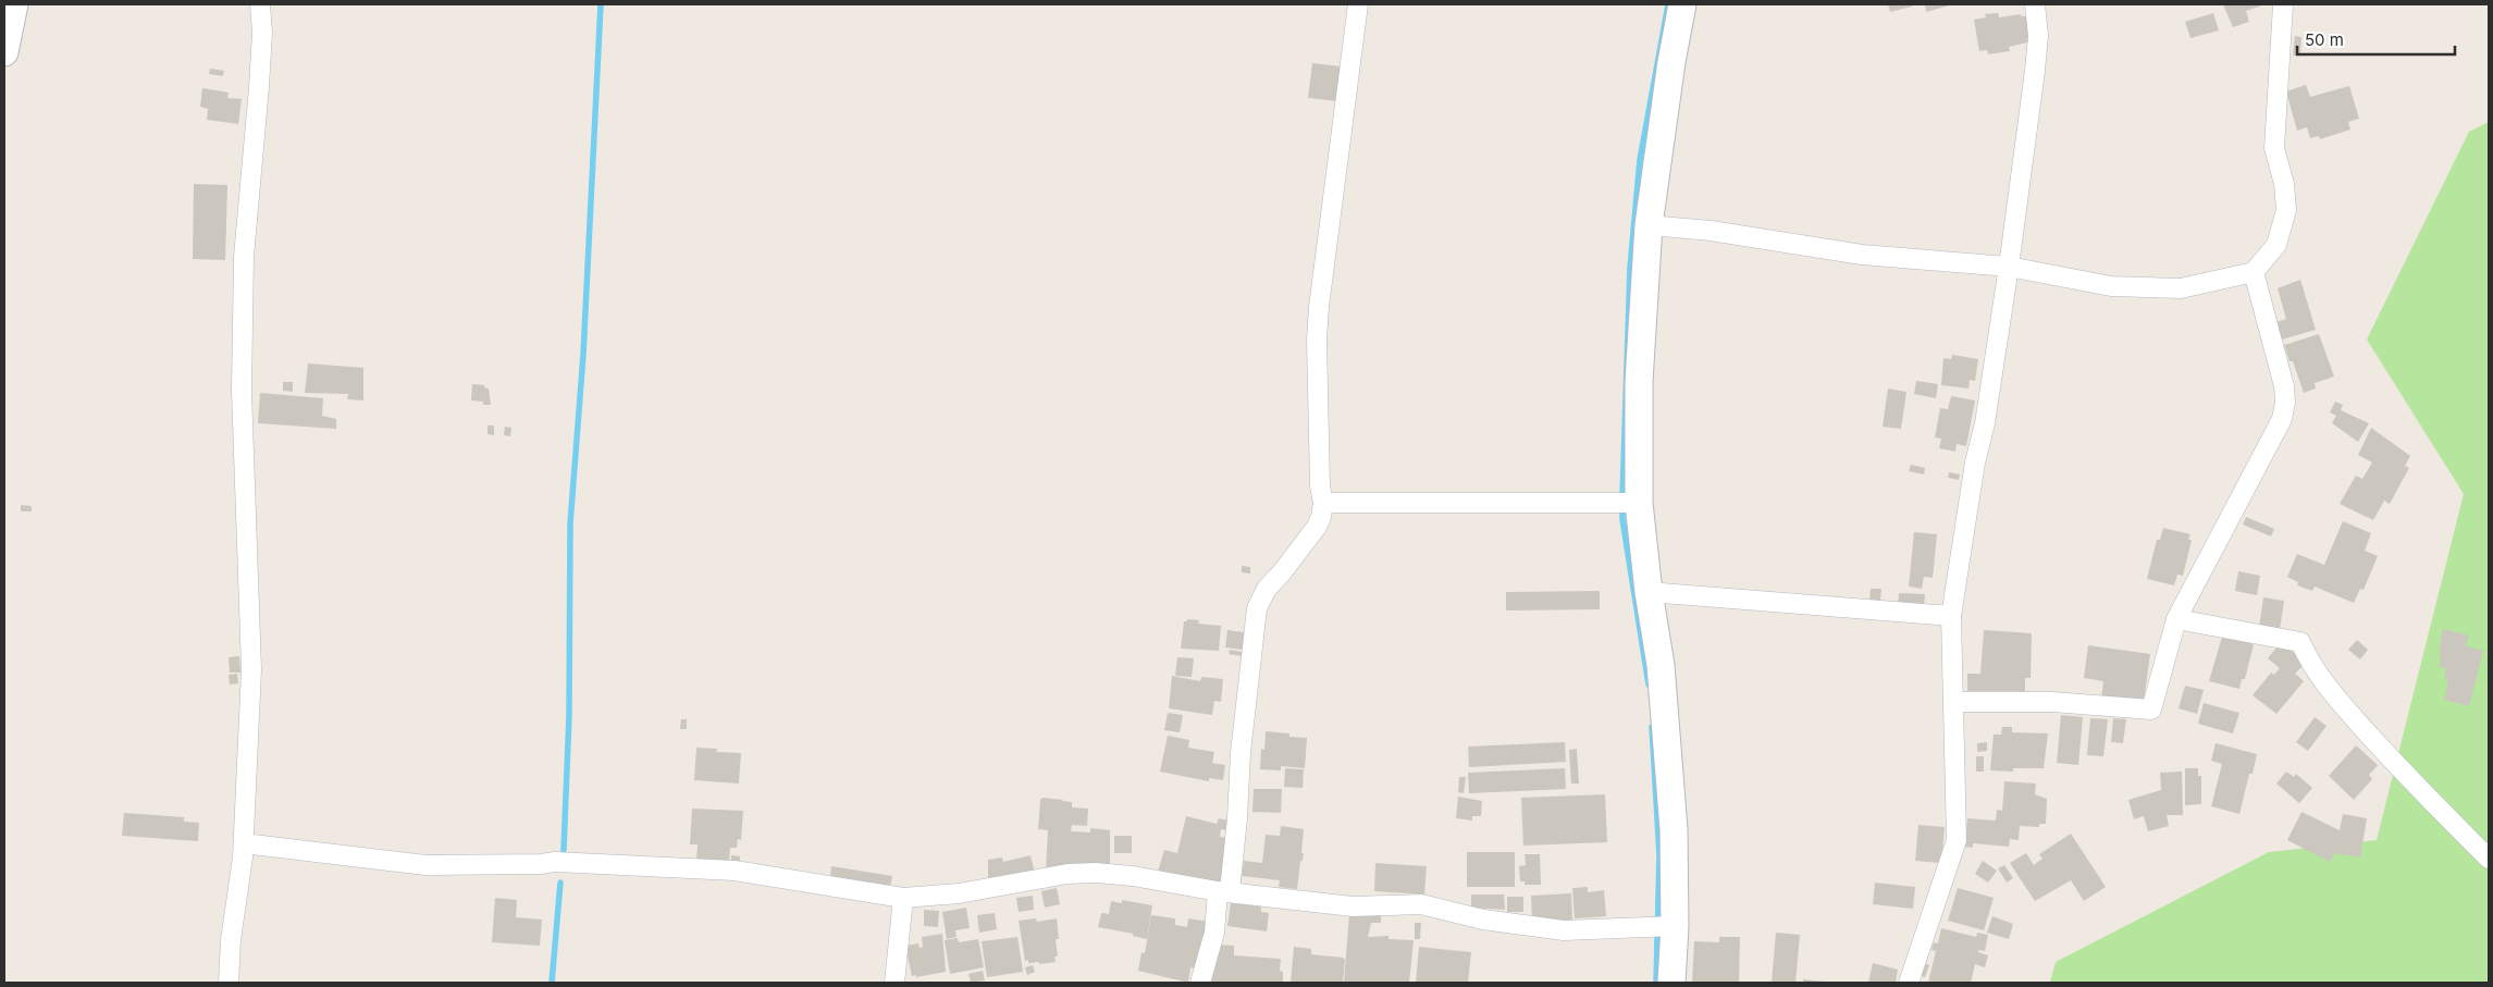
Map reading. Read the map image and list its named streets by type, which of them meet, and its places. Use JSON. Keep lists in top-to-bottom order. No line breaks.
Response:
{"scale_bar":"50 m"}
